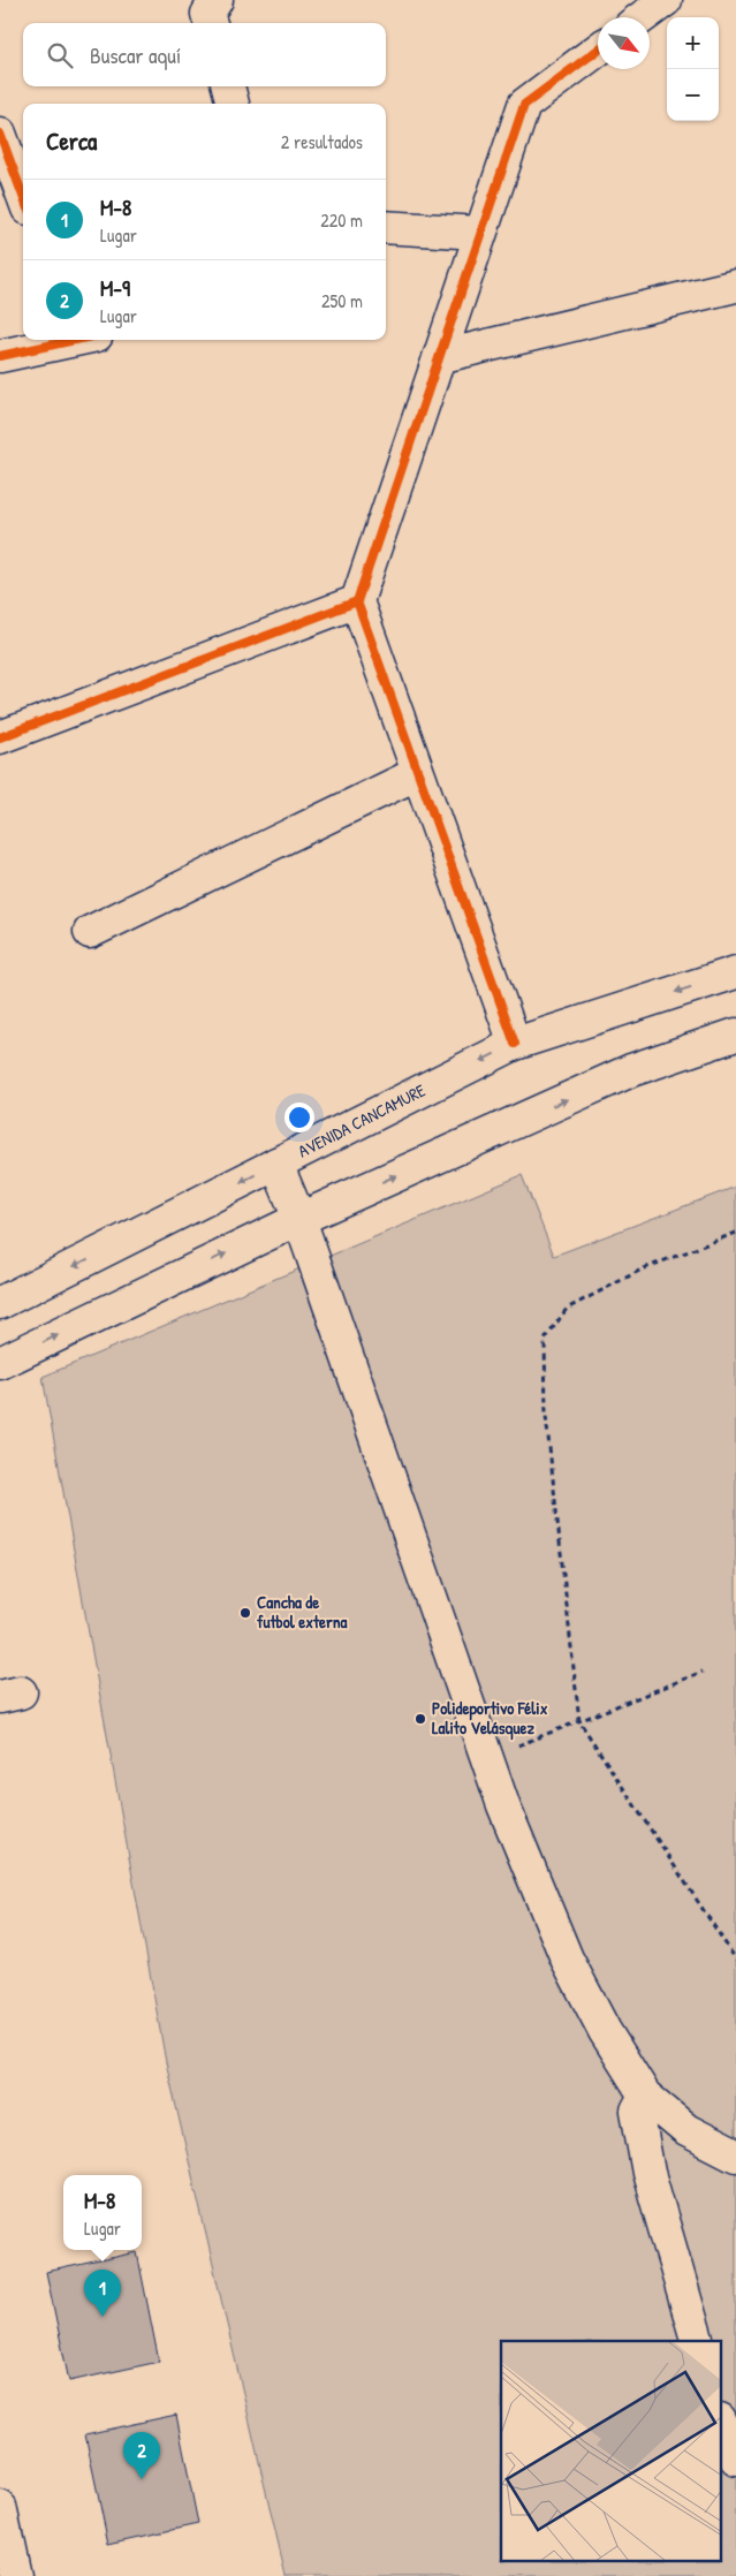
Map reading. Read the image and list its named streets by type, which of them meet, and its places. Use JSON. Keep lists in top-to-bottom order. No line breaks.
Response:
{"streets":{"street":["AVENIDA CANCAMURE"]},"places":["Cancha de futbol externa","Polideportivo Félix Lalito Velásquez"],"north":"bottom right","page":{"map_buttons":["+","−"],"search":"Buscar aquí","heading":["Cerca","2 resultados"],"list":[{"mark":"1","name":"M-8","note":"Lugar","value":"220 m"},{"mark":"2","name":"M-9","note":"Lugar","value":"250 m"}],"popup":["M-8","Lugar"],"pins":["1","2"]}}
